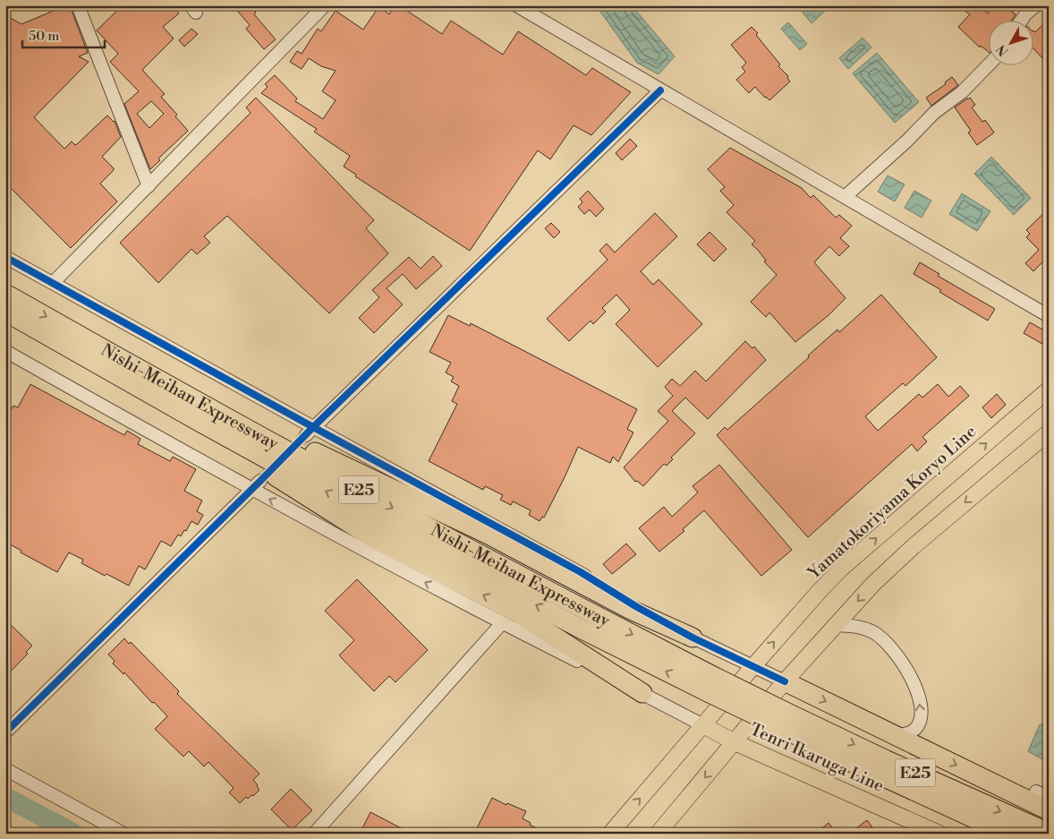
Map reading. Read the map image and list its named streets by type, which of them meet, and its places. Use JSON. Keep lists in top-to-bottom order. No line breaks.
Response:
{"streets":{"highway":["Nishi-Meihan Expressway","E25"],"main road":["Yamatokoriyama Koryo Line","Tenri Ikaruga Line"]},"crossings":[["Yamatokoriyama Koryo Line","Tenri Ikaruga Line"]],"scale_bar":"50 m","north":"bottom left"}
